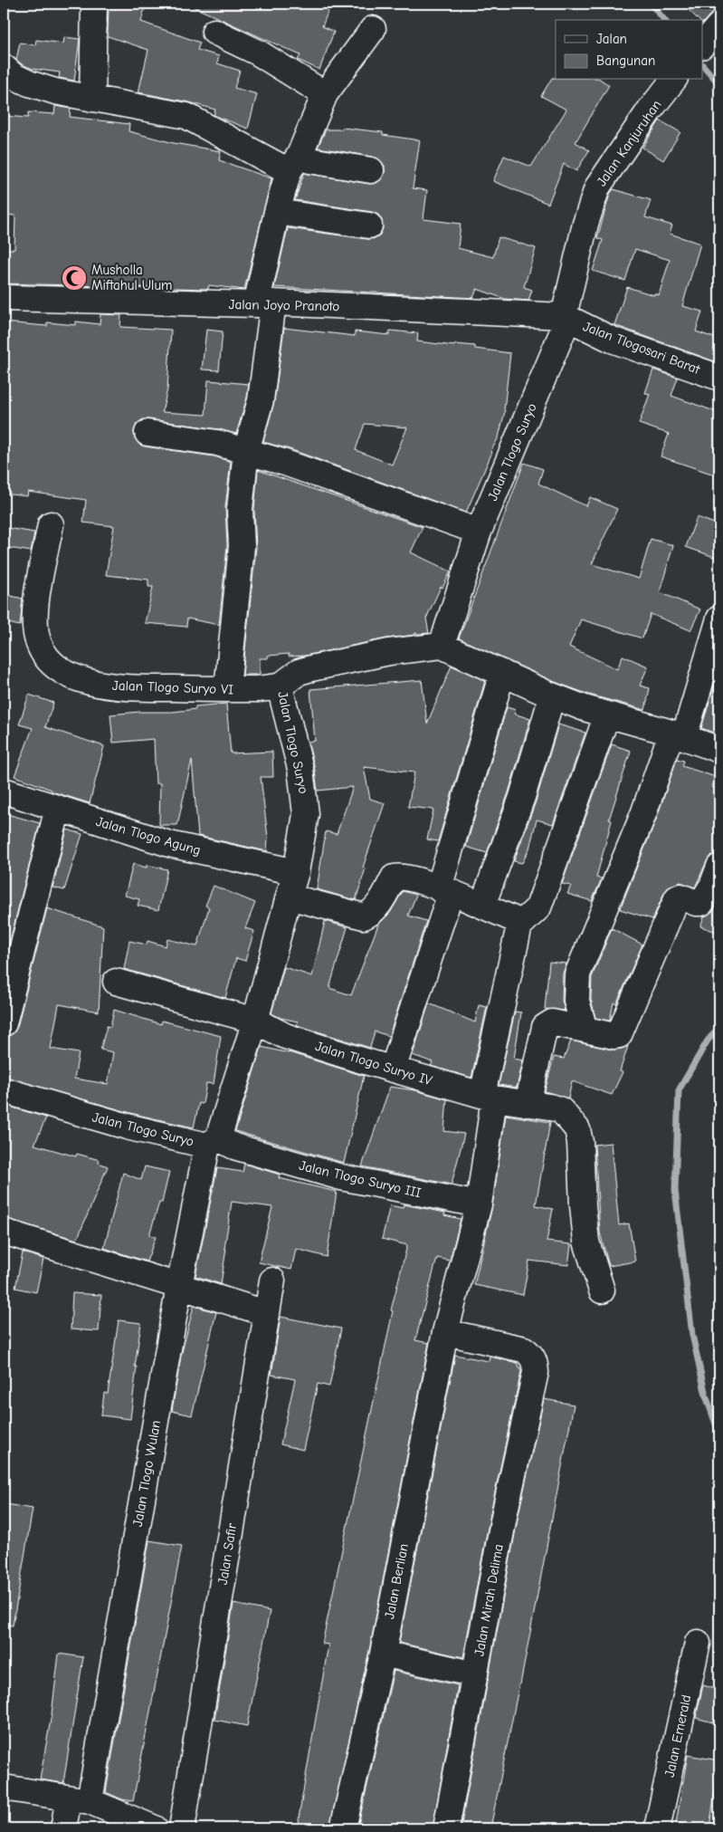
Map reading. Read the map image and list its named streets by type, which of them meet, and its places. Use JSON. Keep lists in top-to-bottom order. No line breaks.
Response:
{"streets":{"street":["Jalan Kanjuruhan","Jalan Joyo Pranoto","Jalan Tlogosari Barat","Jalan Tlogo Suryo","Jalan Tlogo Suryo VI","Jalan Tlogo Agung","Jalan Tlogo Suryo IV","Jalan Tlogo Suryo III","Jalan Tlogo Wulan","Jalan Safir","Jalan Berlian","Jalan Mirah Delima","Jalan Emerald"]},"crossings":[["Jalan Kanjuruhan","Jalan Joyo Pranoto"],["Jalan Kanjuruhan","Jalan Tlogosari Barat"],["Jalan Kanjuruhan","Jalan Tlogo Suryo"],["Jalan Joyo Pranoto","Jalan Tlogosari Barat"],["Jalan Joyo Pranoto","Jalan Tlogo Suryo"],["Jalan Tlogosari Barat","Jalan Tlogo Suryo"],["Jalan Tlogo Suryo","Jalan Tlogo Suryo VI"],["Jalan Tlogo Suryo","Jalan Tlogo Agung"],["Jalan Tlogo Suryo","Jalan Tlogo Suryo IV"],["Jalan Tlogo Suryo","Jalan Tlogo Suryo III"],["Jalan Tlogo Suryo","Jalan Tlogo Wulan"],["Jalan Tlogo Suryo IV","Jalan Berlian"],["Jalan Tlogo Suryo III","Jalan Tlogo Wulan"],["Jalan Tlogo Suryo III","Jalan Berlian"],["Jalan Berlian","Jalan Mirah Delima"]],"places":{"mosque":["Musholla Miftahul Ulum"]},"legend":["Jalan","Bangunan"]}
